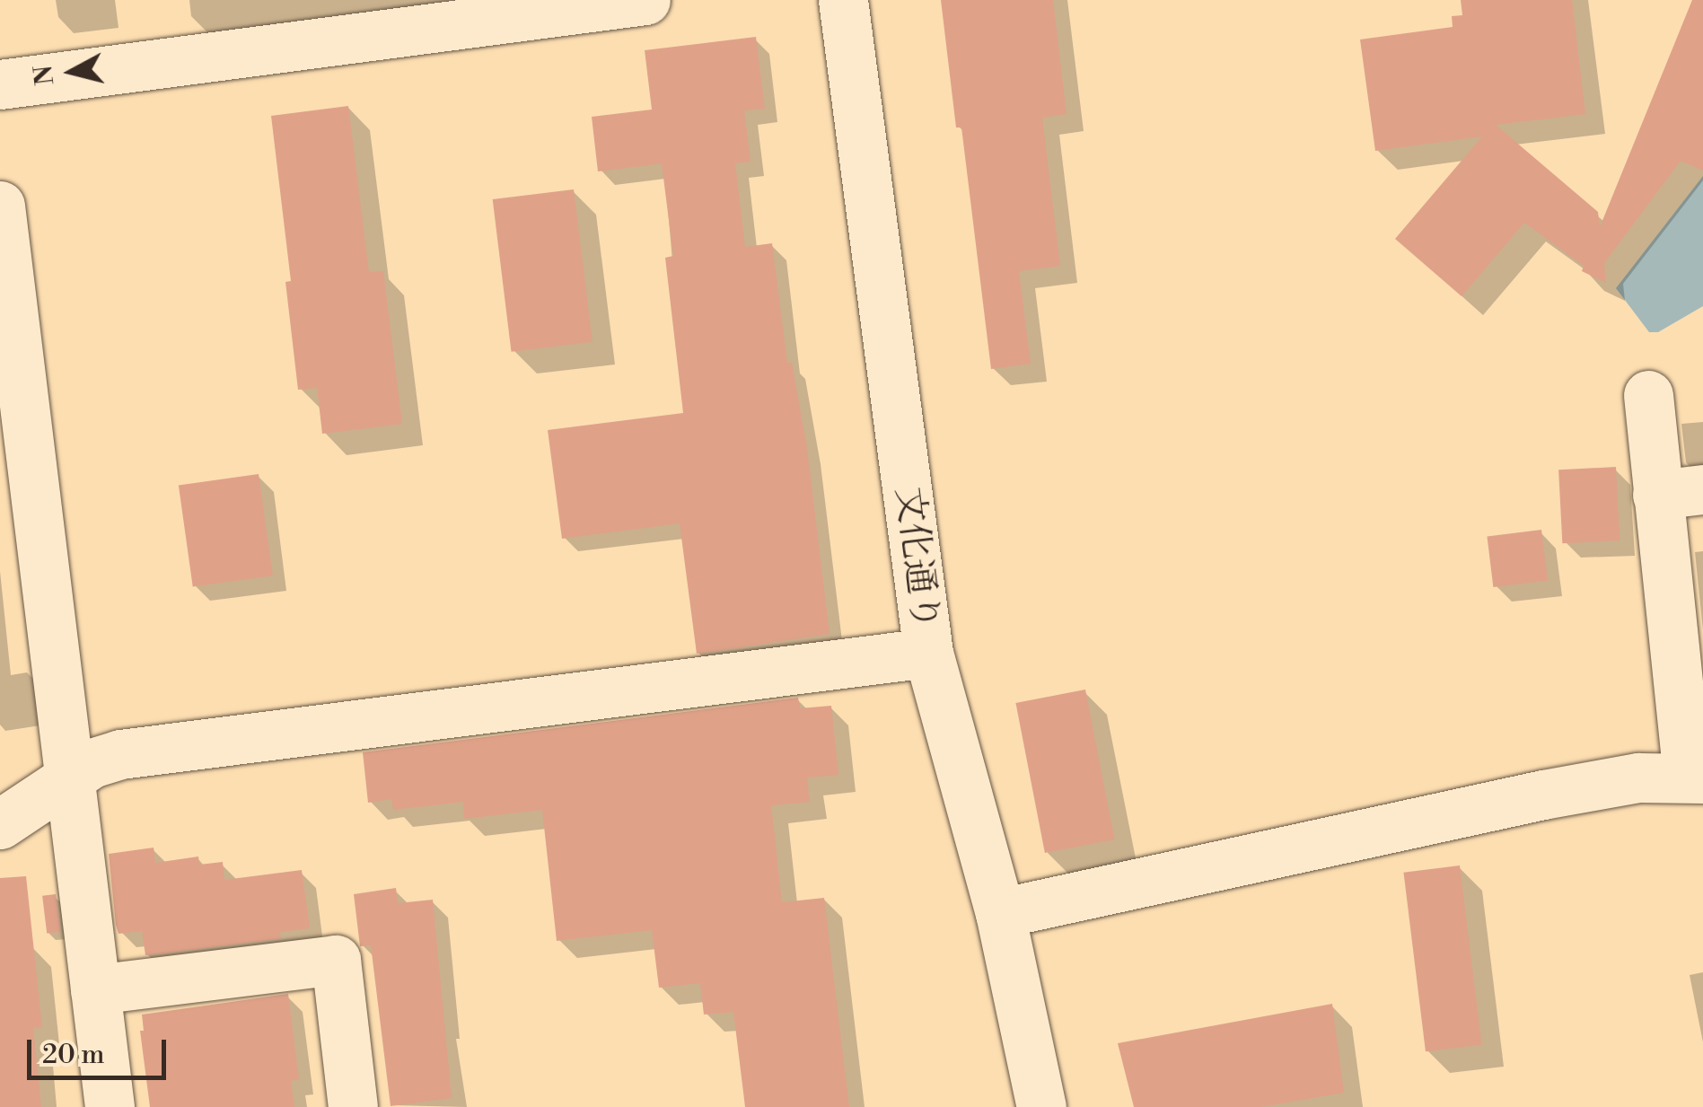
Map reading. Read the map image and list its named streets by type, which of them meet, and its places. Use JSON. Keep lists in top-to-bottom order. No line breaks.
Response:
{"streets":{"street":["文化通り"]},"scale_bar":"20 m","north":"left"}
